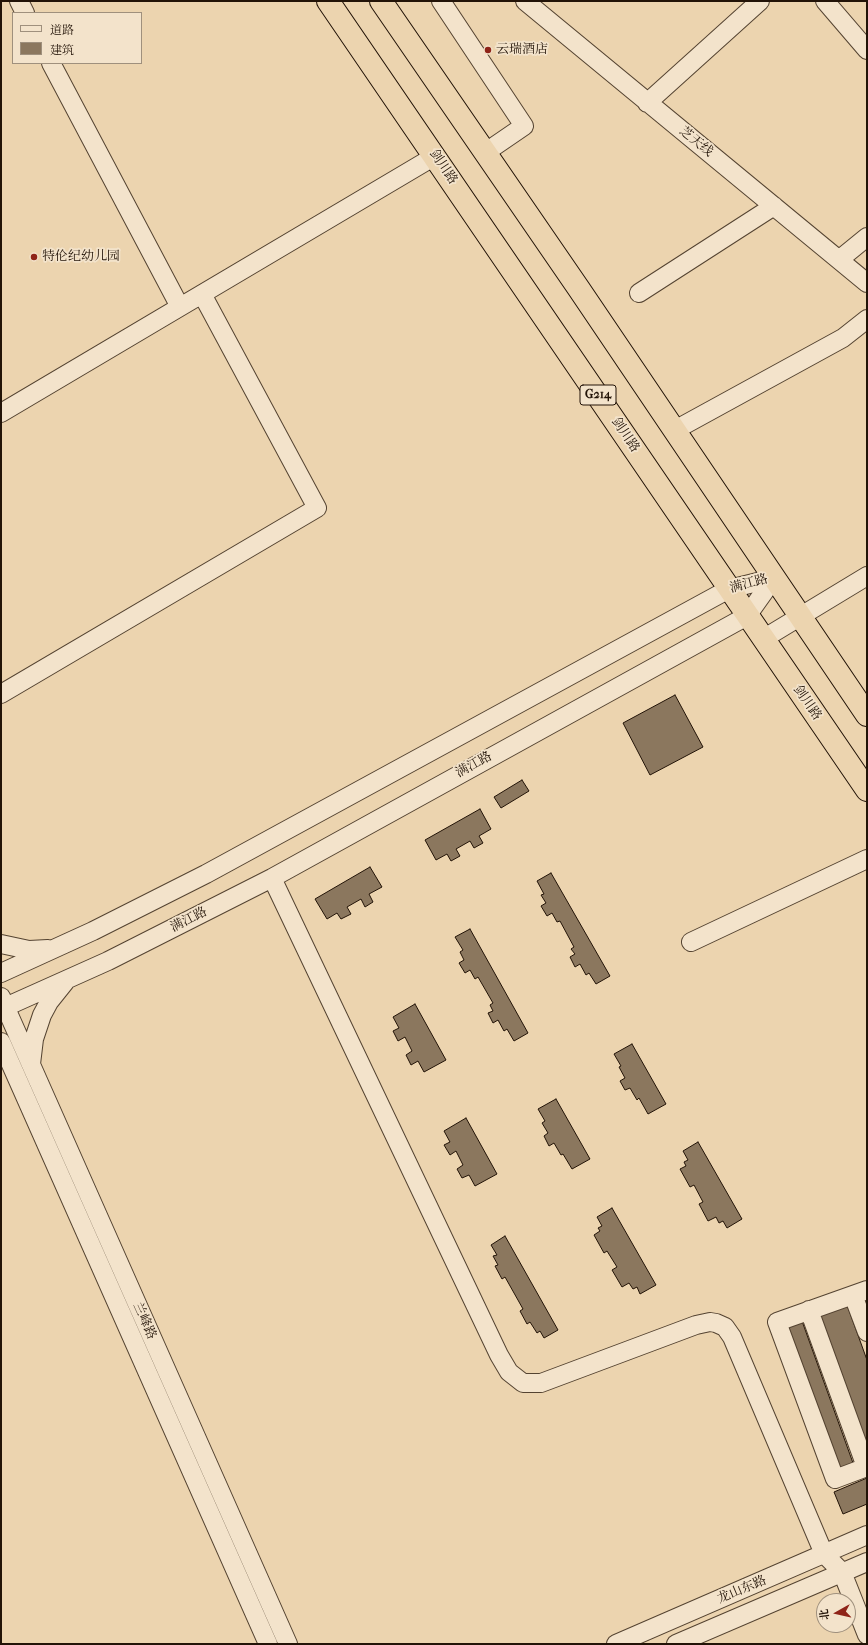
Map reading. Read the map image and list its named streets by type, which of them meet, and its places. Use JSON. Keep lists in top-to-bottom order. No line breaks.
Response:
{"streets":{"highway":["剑川路","G214"],"street":["芝天线","满江路","兰峰路","龙山东路"]},"crossings":[["剑川路","满江路"],["满江路","兰峰路"]],"places":["云瑞酒店","特伦纪幼儿园"],"legend":["道路","建筑"],"north":"left"}
